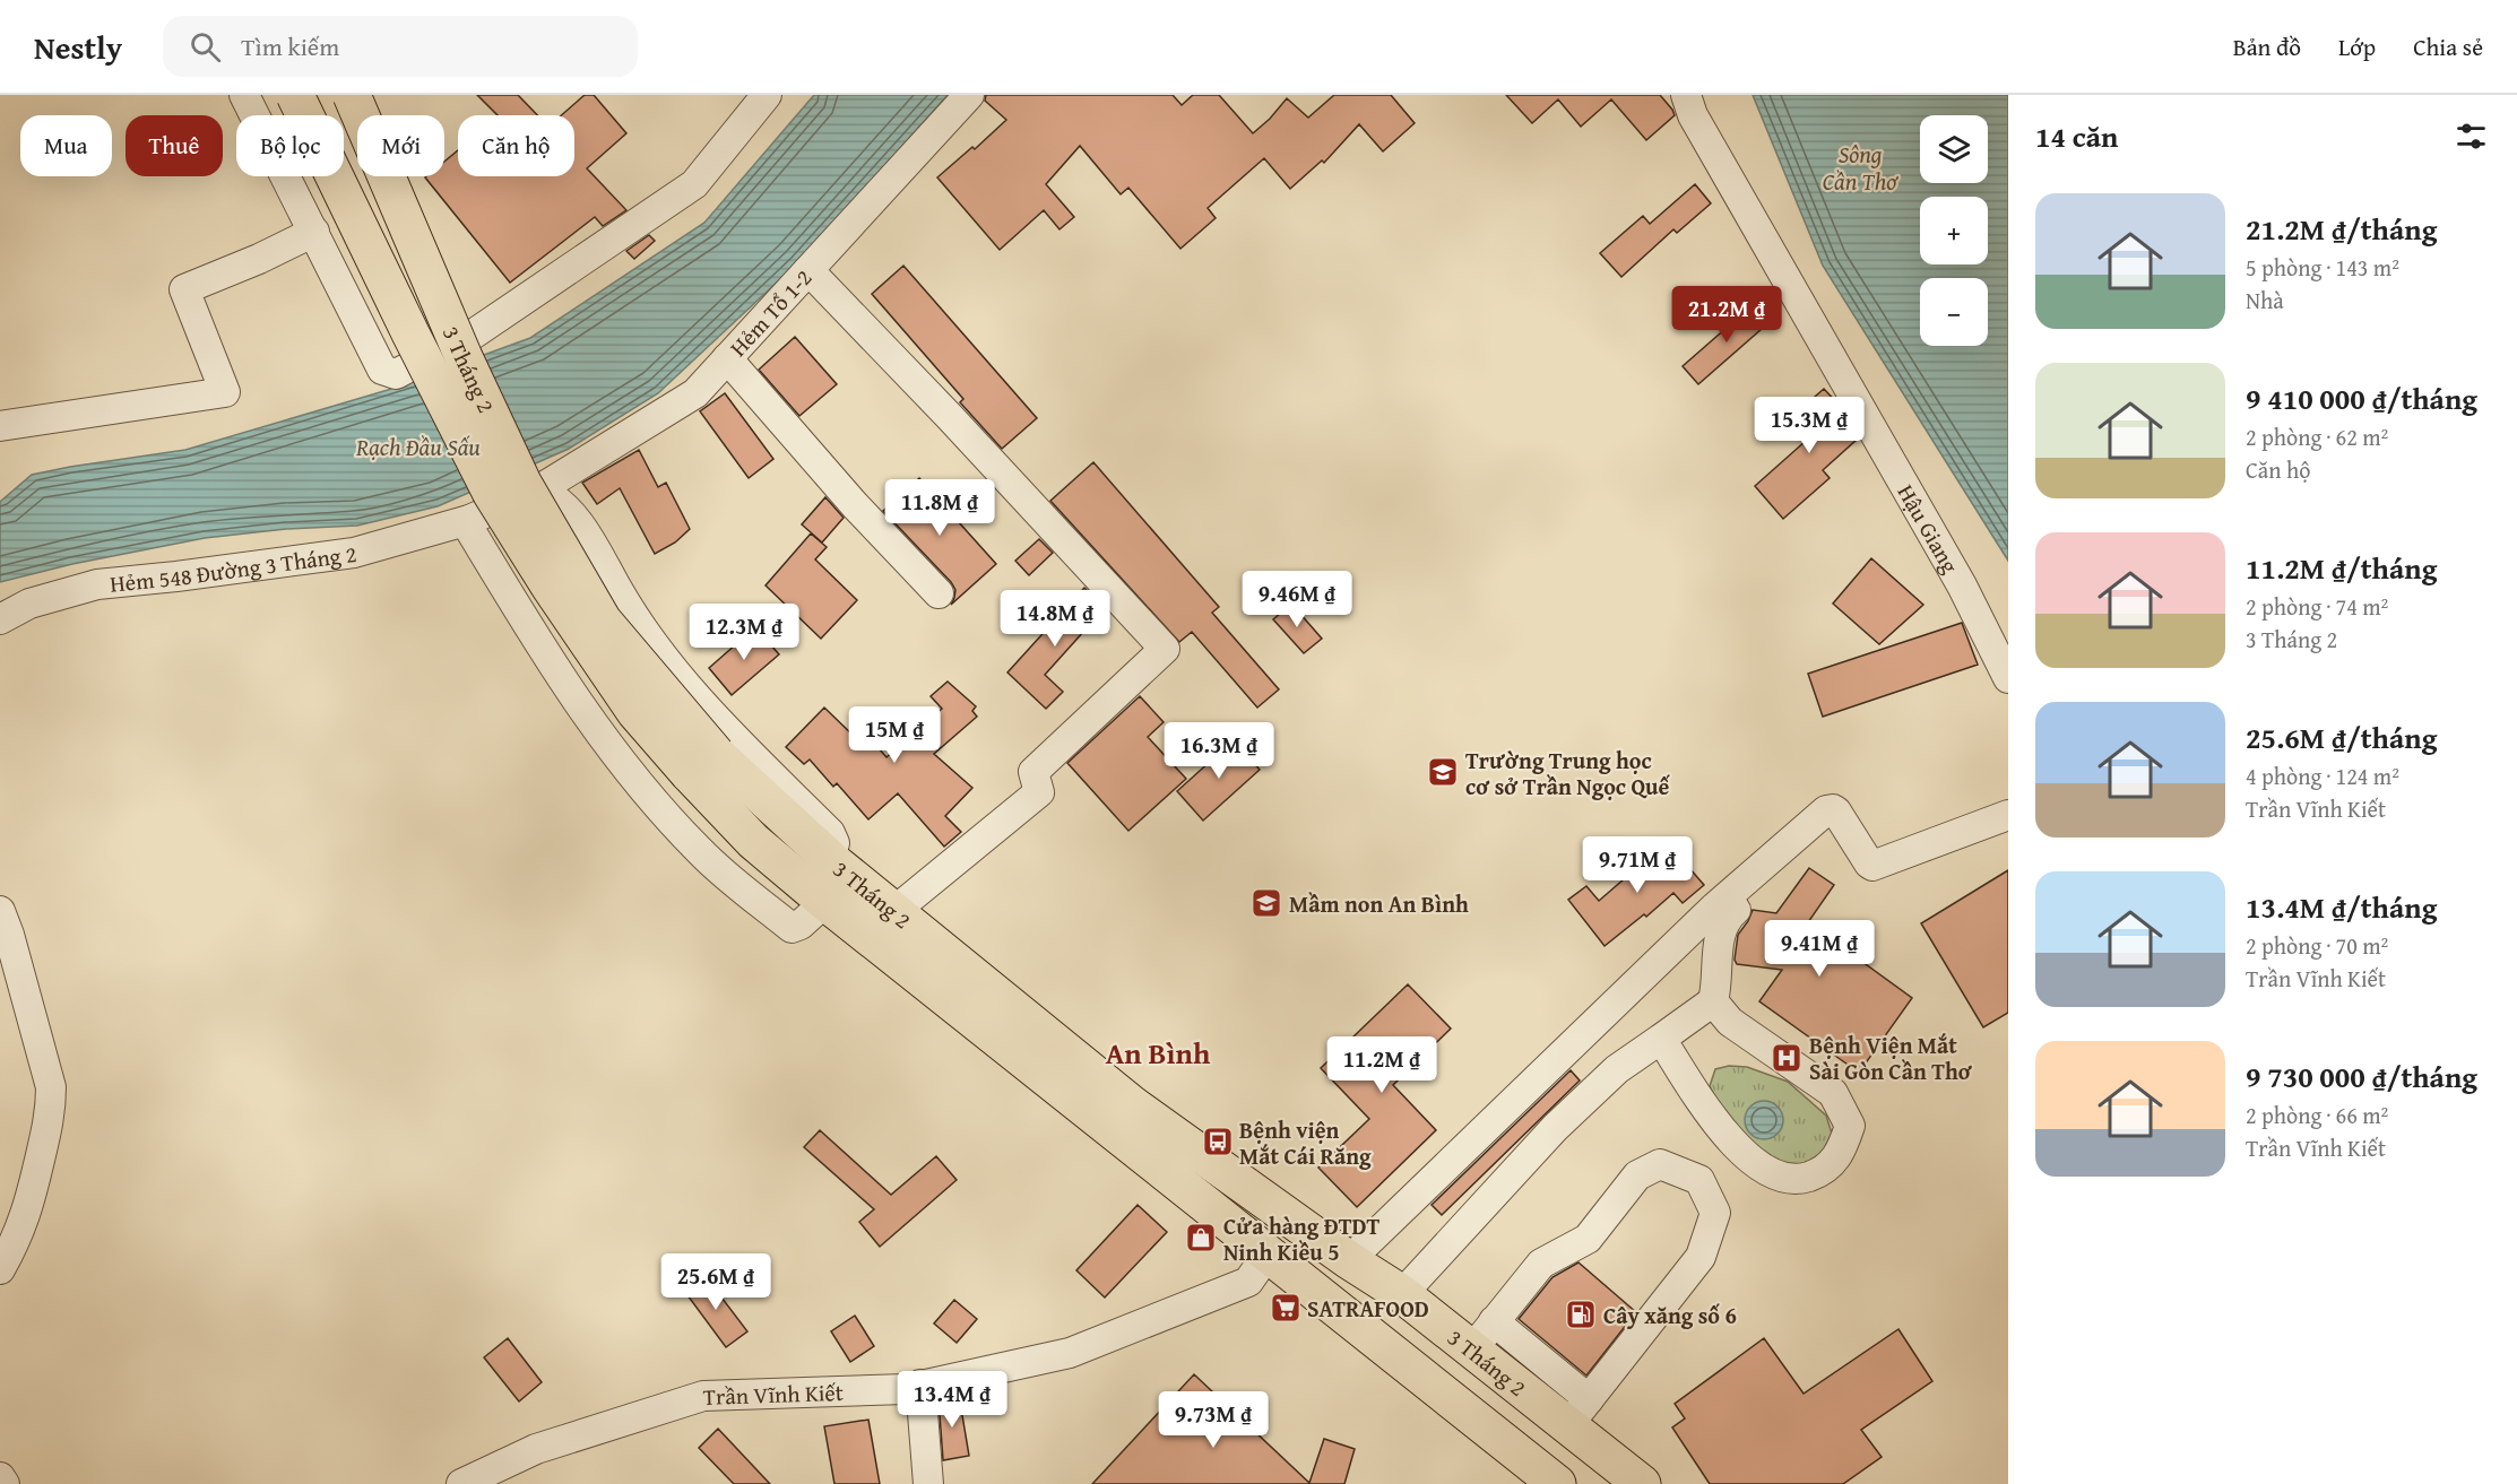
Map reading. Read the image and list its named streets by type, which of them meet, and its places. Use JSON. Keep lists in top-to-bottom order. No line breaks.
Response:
{"streets":{"highway":["3 Tháng 2"],"street":["Hẻm Tổ 1-2","Hậu Giang","Hẻm 548 Đường 3 Tháng 2","Trần Vĩnh Kiết"]},"crossings":[["Hẻm Tổ 1-2","Hẻm 548 Đường 3 Tháng 2"],["3 Tháng 2","Trần Vĩnh Kiết"]],"districts":["An Bình"],"water":["Sông Cần Thơ","Rạch Đầu Sấu"],"places":{"school or university":["Trường Trung học cơ sở Trần Ngọc Quế","Mầm non An Bình"],"hospital":["Bệnh Viện Mắt Sài Gòn Cần Thơ"],"bus stop":["Bệnh viện Mắt Cái Răng"],"shop":["Cửa hàng ĐTDT Ninh Kiều 5"],"supermarket":["SATRAFOOD"],"fuel station":["Cây xăng số 6"]},"page":{"header":"Nestly","search":"Tìm kiếm","nav":["Bản đồ","Lớp","Chia sẻ"],"heading":"14 căn","map_buttons":["+","−"],"chip":["Mua","Thuê","Bộ lọc","Mới","Căn hộ"],"list":[{"name":"21.2M ₫/tháng","note":"5 phòng · 143 m² · Nhà"},{"name":"9 410 000 ₫/tháng","note":"2 phòng · 62 m² · Căn hộ"},{"name":"11.2M ₫/tháng","note":"2 phòng · 74 m² · 3 Tháng 2"},{"name":"25.6M ₫/tháng","note":"4 phòng · 124 m² · Trần Vĩnh Kiết"},{"name":"13.4M ₫/tháng","note":"2 phòng · 70 m² · Trần Vĩnh Kiết"},{"name":"9 730 000 ₫/tháng","note":"2 phòng · 66 m² · Trần Vĩnh Kiết"}],"price":["21.2M ₫","15.3M ₫","11.8M ₫","9.46M ₫","14.8M ₫","12.3M ₫","15M ₫","16.3M ₫","9.71M ₫","9.41M ₫","11.2M ₫","25.6M ₫","13.4M ₫","9.73M ₫"]}}
